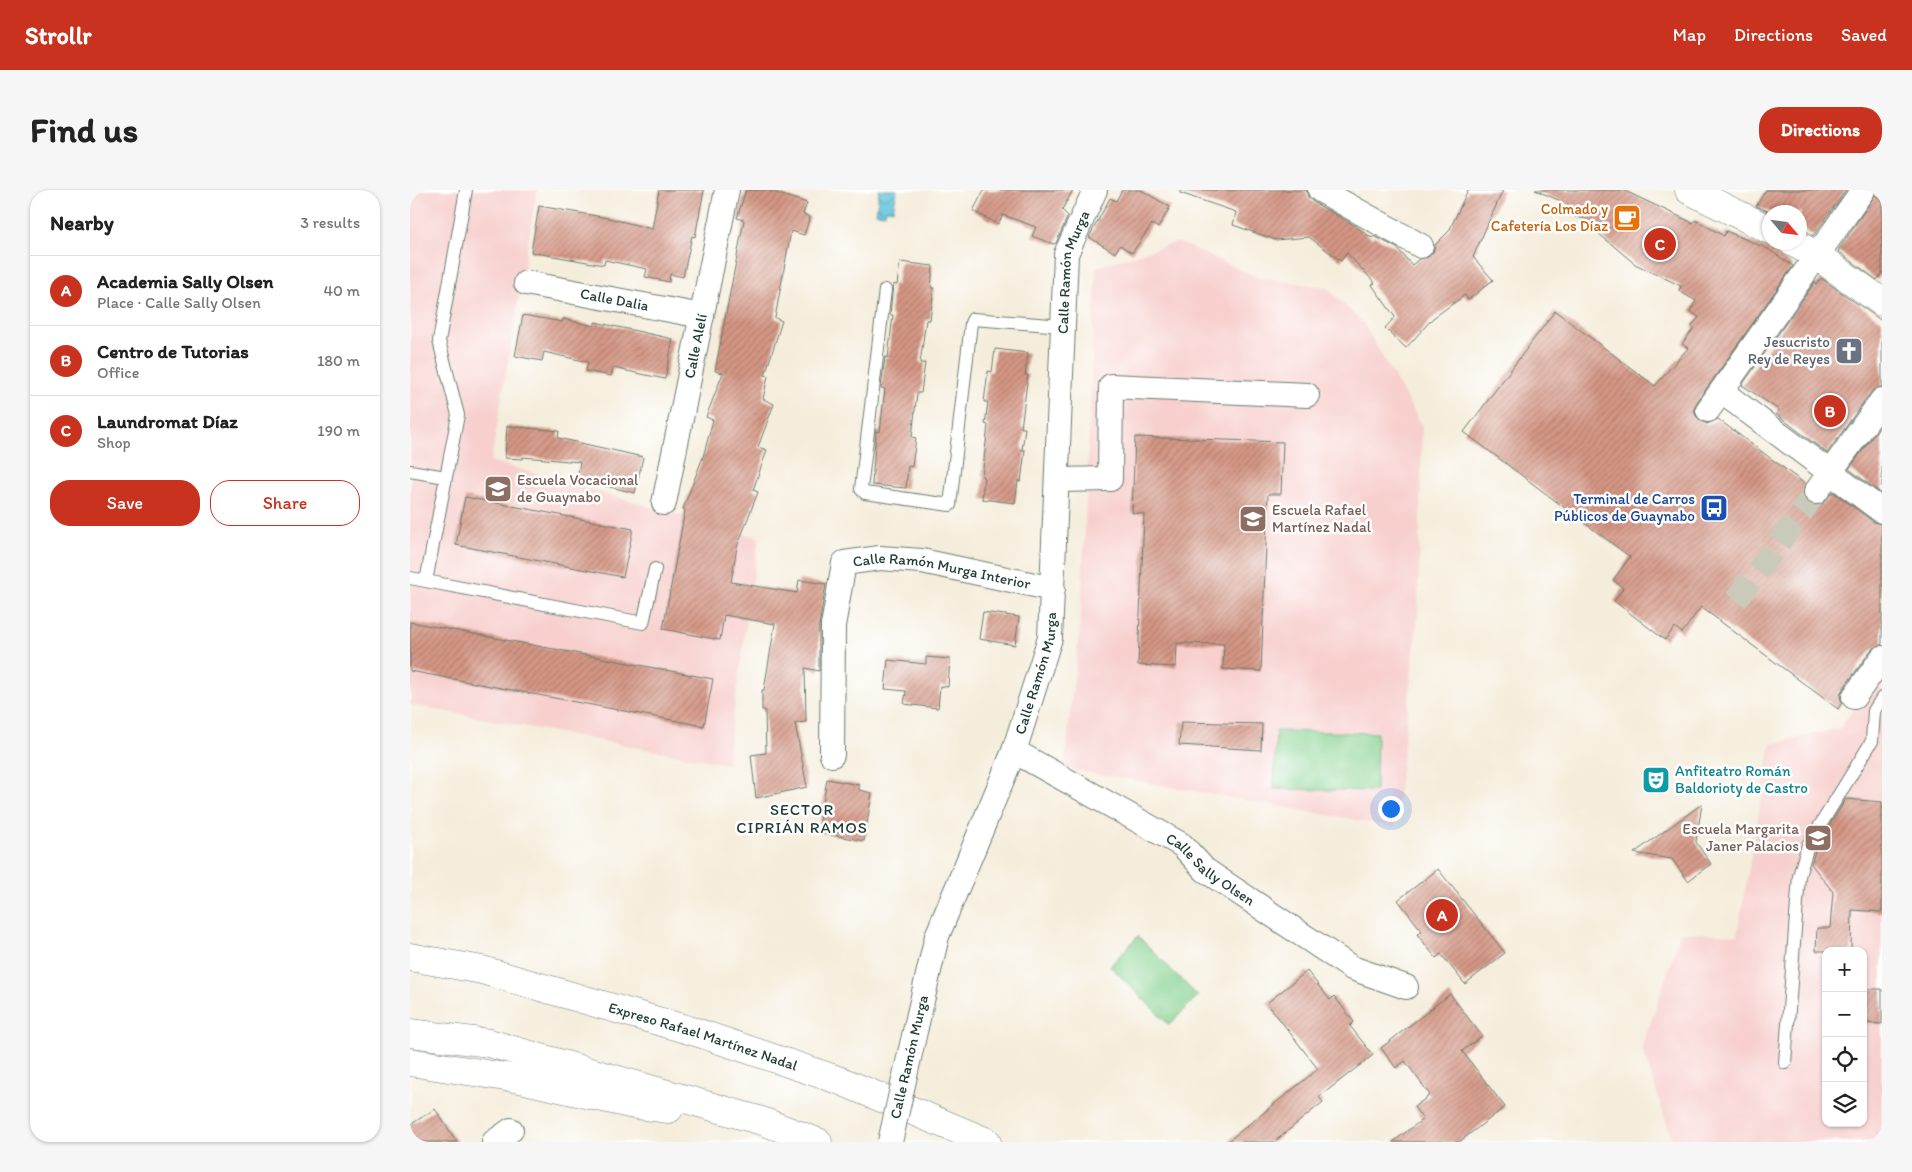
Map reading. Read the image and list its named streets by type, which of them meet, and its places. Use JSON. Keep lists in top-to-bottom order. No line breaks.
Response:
{"streets":{"main road":["Expreso Rafael Martínez Nadal"],"street":["Calle Ramón Murga","Calle Dalia","Calle Alelí","Calle Ramón Murga Interior","Calle Sally Olsen"]},"crossings":[["Calle Ramón Murga","Calle Ramón Murga Interior"],["Calle Ramón Murga","Calle Sally Olsen"],["Calle Dalia","Calle Alelí"]],"districts":["SECTOR CIPRIÁN RAMOS"],"places":{"cafe":["Colmado y Cafetería Los Díaz"],"church":["Jesucristo Rey de Reyes"],"school or university":["Escuela Vocacional de Guaynabo","Escuela Rafael Martínez Nadal","Escuela Margarita Janer Palacios"],"bus stop":["Terminal de Carros Públicos de Guaynabo"],"theatre":["Anfiteatro Román Baldorioty de Castro"]},"north":"bottom right","page":{"header":"Strollr","nav":["Map","Directions","Saved"],"buttons":["Directions",["Save","Share"]],"title":"Find us","heading":["Nearby","3 results"],"pins":["C","B","A"],"list":[{"mark":"A","name":"Academia Sally Olsen","note":"Place · Calle Sally Olsen","value":"40 m"},{"mark":"B","name":"Centro de Tutorias","note":"Office","value":"180 m"},{"mark":"C","name":"Laundromat Díaz","note":"Shop","value":"190 m"}],"map_buttons":["+","−"]}}
